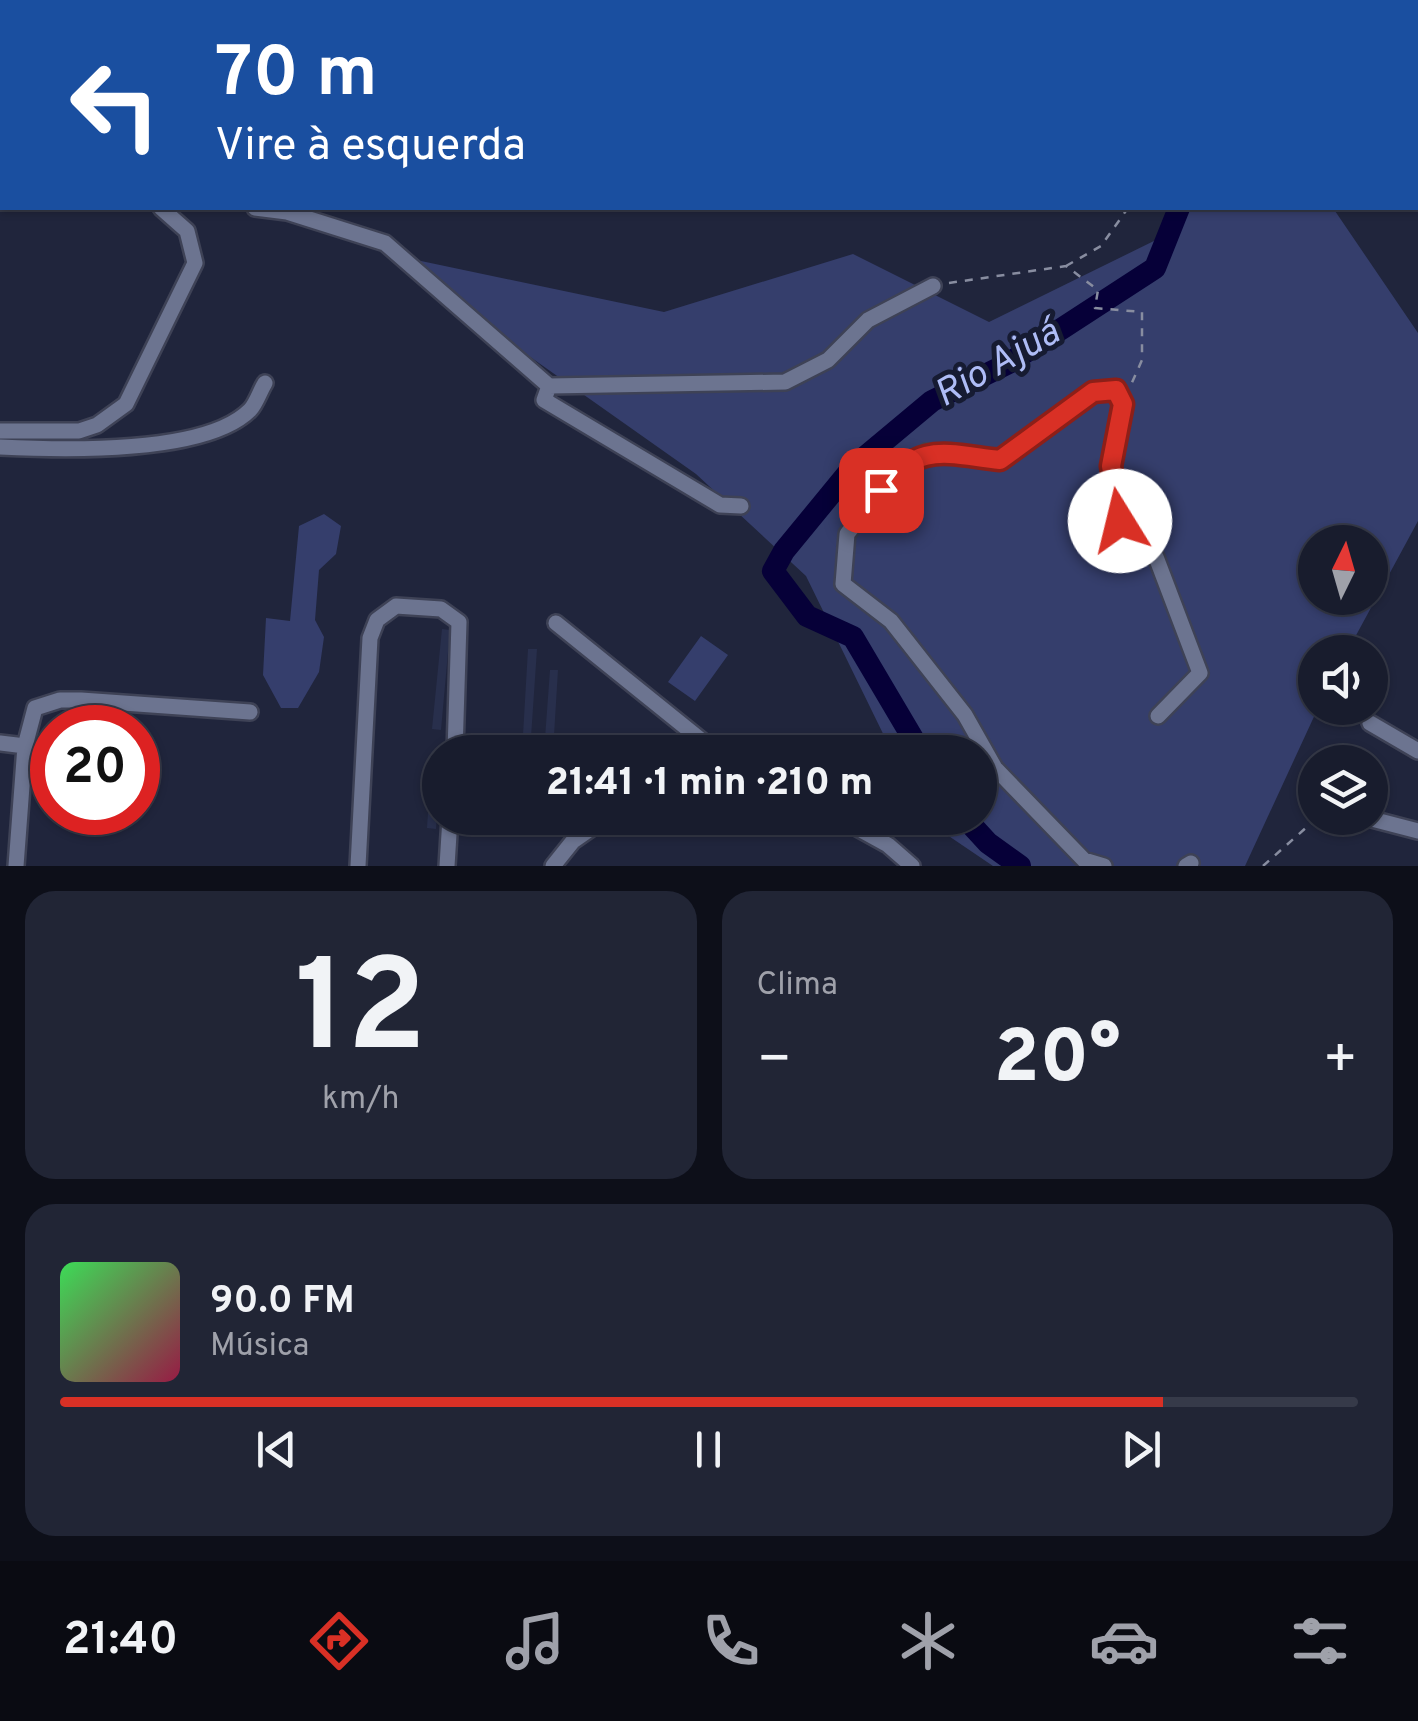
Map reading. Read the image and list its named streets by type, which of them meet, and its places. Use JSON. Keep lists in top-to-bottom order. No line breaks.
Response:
{"water":["Rio Ajuá"],"north":"top","page":{"turn":["70 m","Vire à esquerda"],"limit":"20","trip":"21:41 · 1 min · 210 m","tile":[["12","km/h"],"Clima"],"heat":["−","20°","+"],"song":["90.0 FM","Música"],"tabs":"21:40"}}
